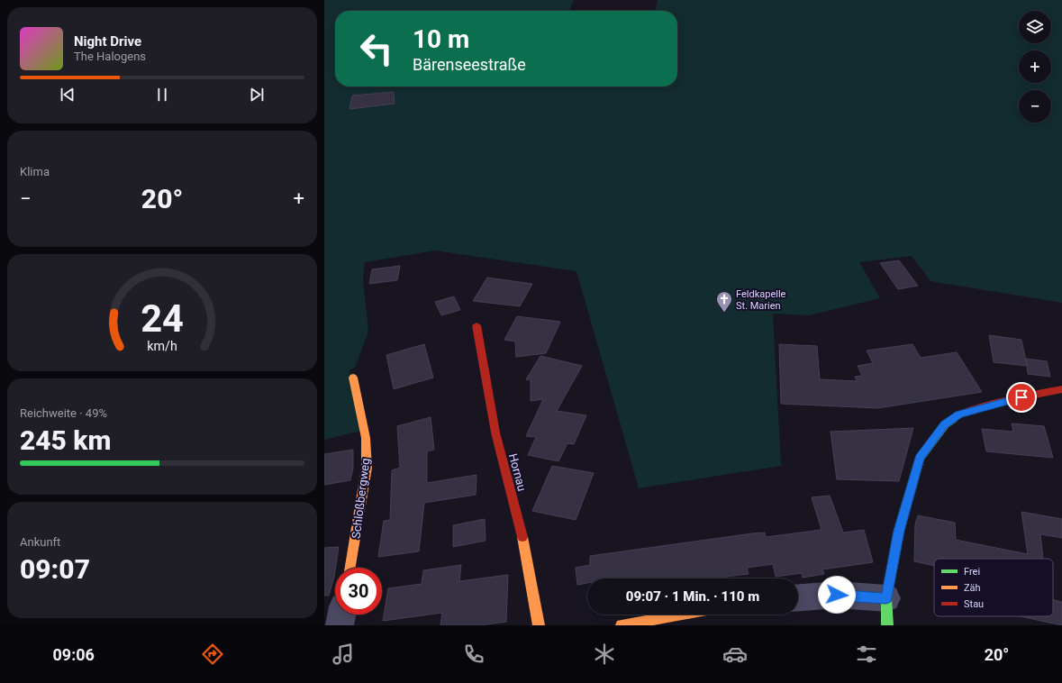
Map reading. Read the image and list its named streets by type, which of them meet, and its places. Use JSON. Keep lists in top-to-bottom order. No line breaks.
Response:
{"streets":{"street":["Hornau","Schloßbergweg"]},"places":{"church":["Feldkapelle St. Marien"]},"legend":["Frei","Zäh","Stau"],"page":{"map_buttons":["+","−"],"turn":["10 m","Bärenseestraße"],"song":["Night Drive","The Halogens"],"tile":["Klima",["Reichweite · 49%","245 km"],["Ankunft","09:07"]],"heat":["−","20°","+"],"limit":"30","trip":"09:07 · 1 Min. · 110 m","tabs":["09:06","20°"],"gauge":["24","km/h"]}}
